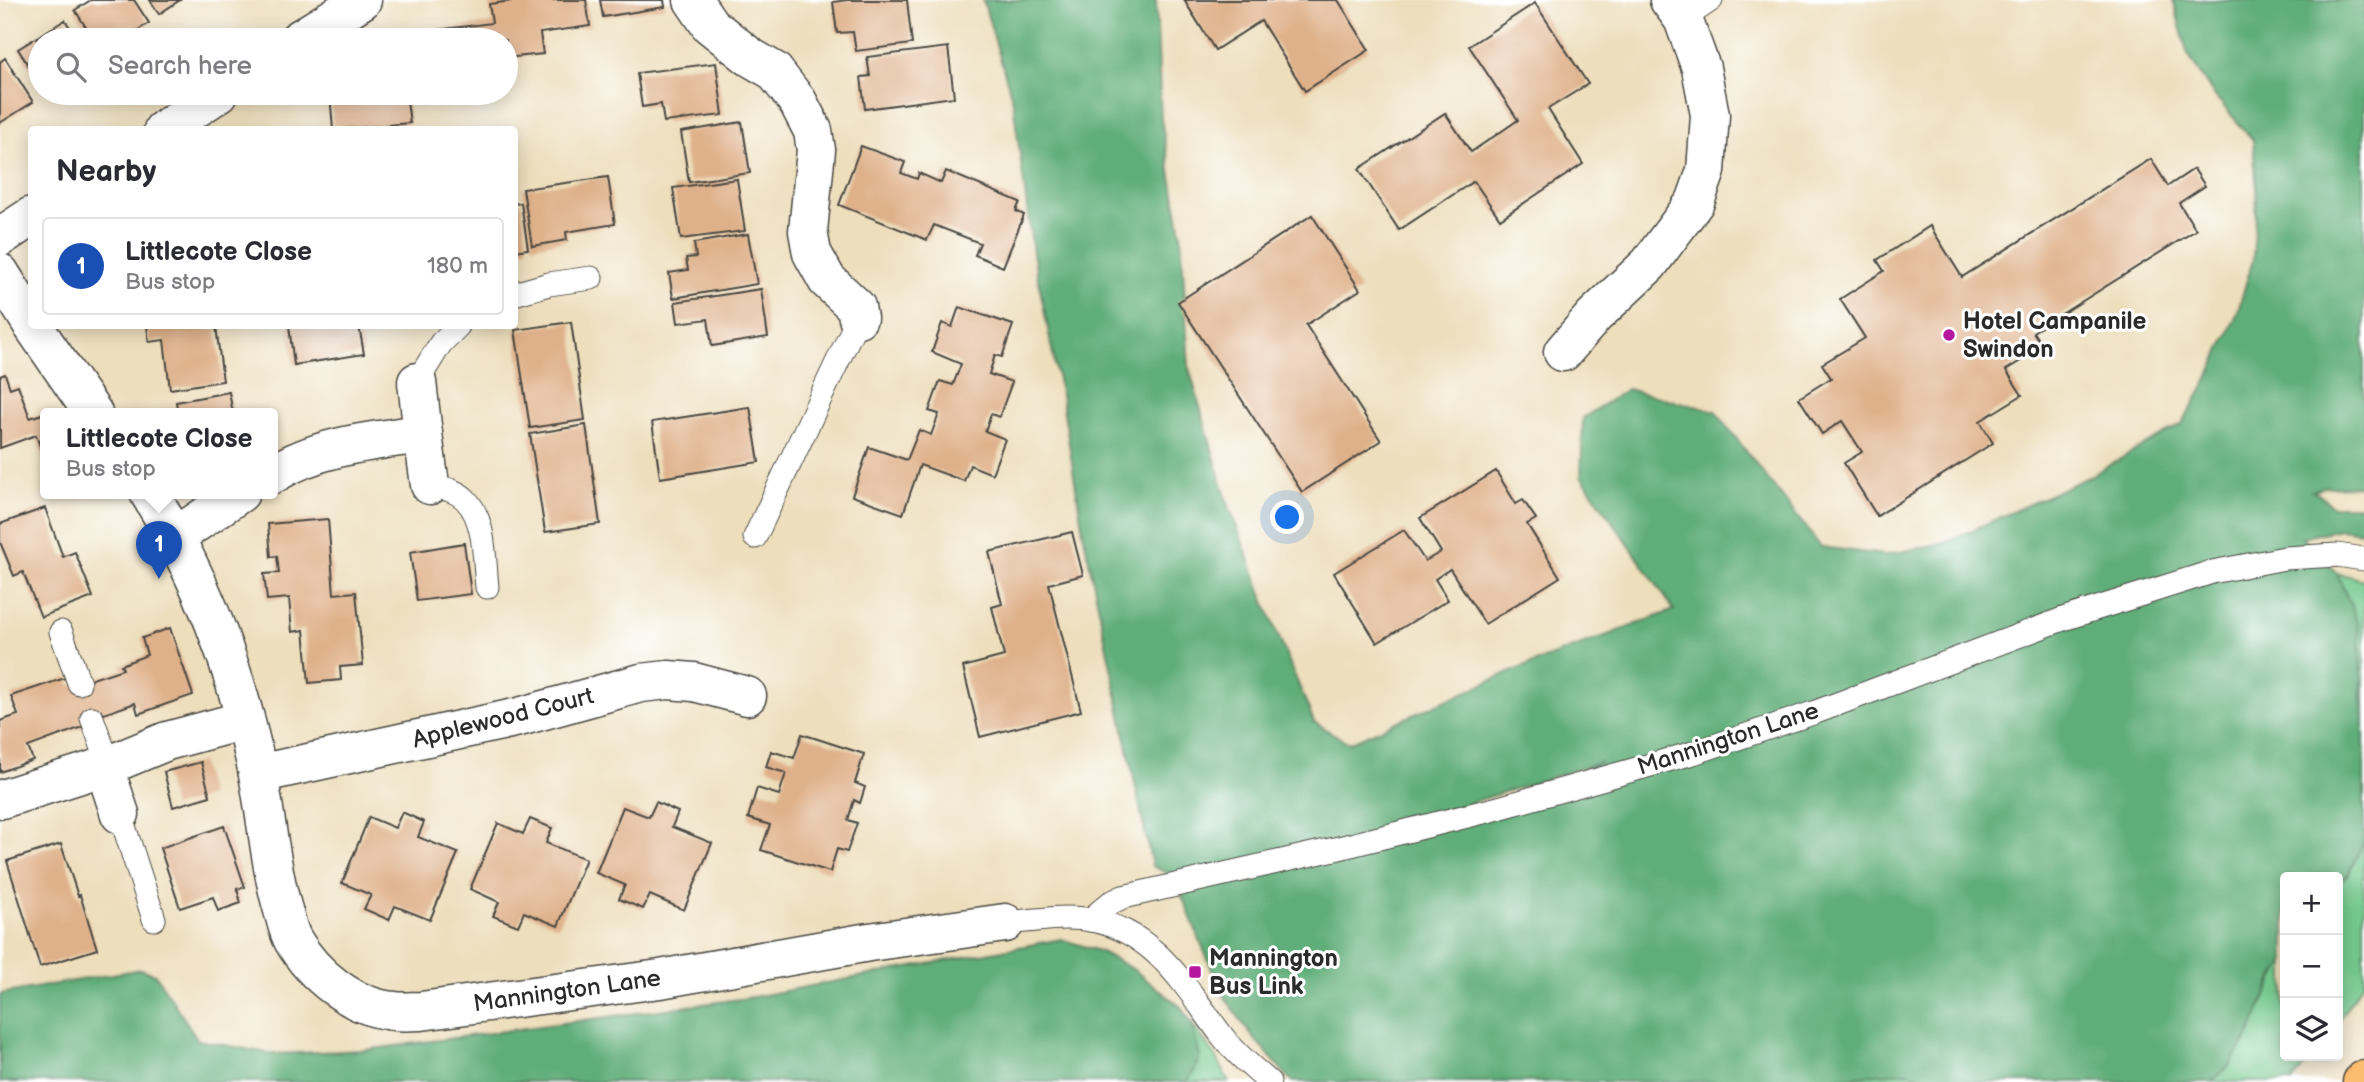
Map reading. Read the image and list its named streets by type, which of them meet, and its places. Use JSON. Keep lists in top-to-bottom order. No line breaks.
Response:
{"streets":{"street":["Applewood Court","Mannington Lane"]},"crossings":[["Applewood Court","Mannington Lane"]],"places":{"other":["Hotel Campanile Swindon"],"transit":["Mannington Bus Link"]},"page":{"search":"Search here","heading":"Nearby","list":[{"mark":"1","name":"Littlecote Close","note":"Bus stop","value":"180 m"}],"popup":["Littlecote Close","Bus stop"],"pins":"1","map_buttons":["+","−"]}}
